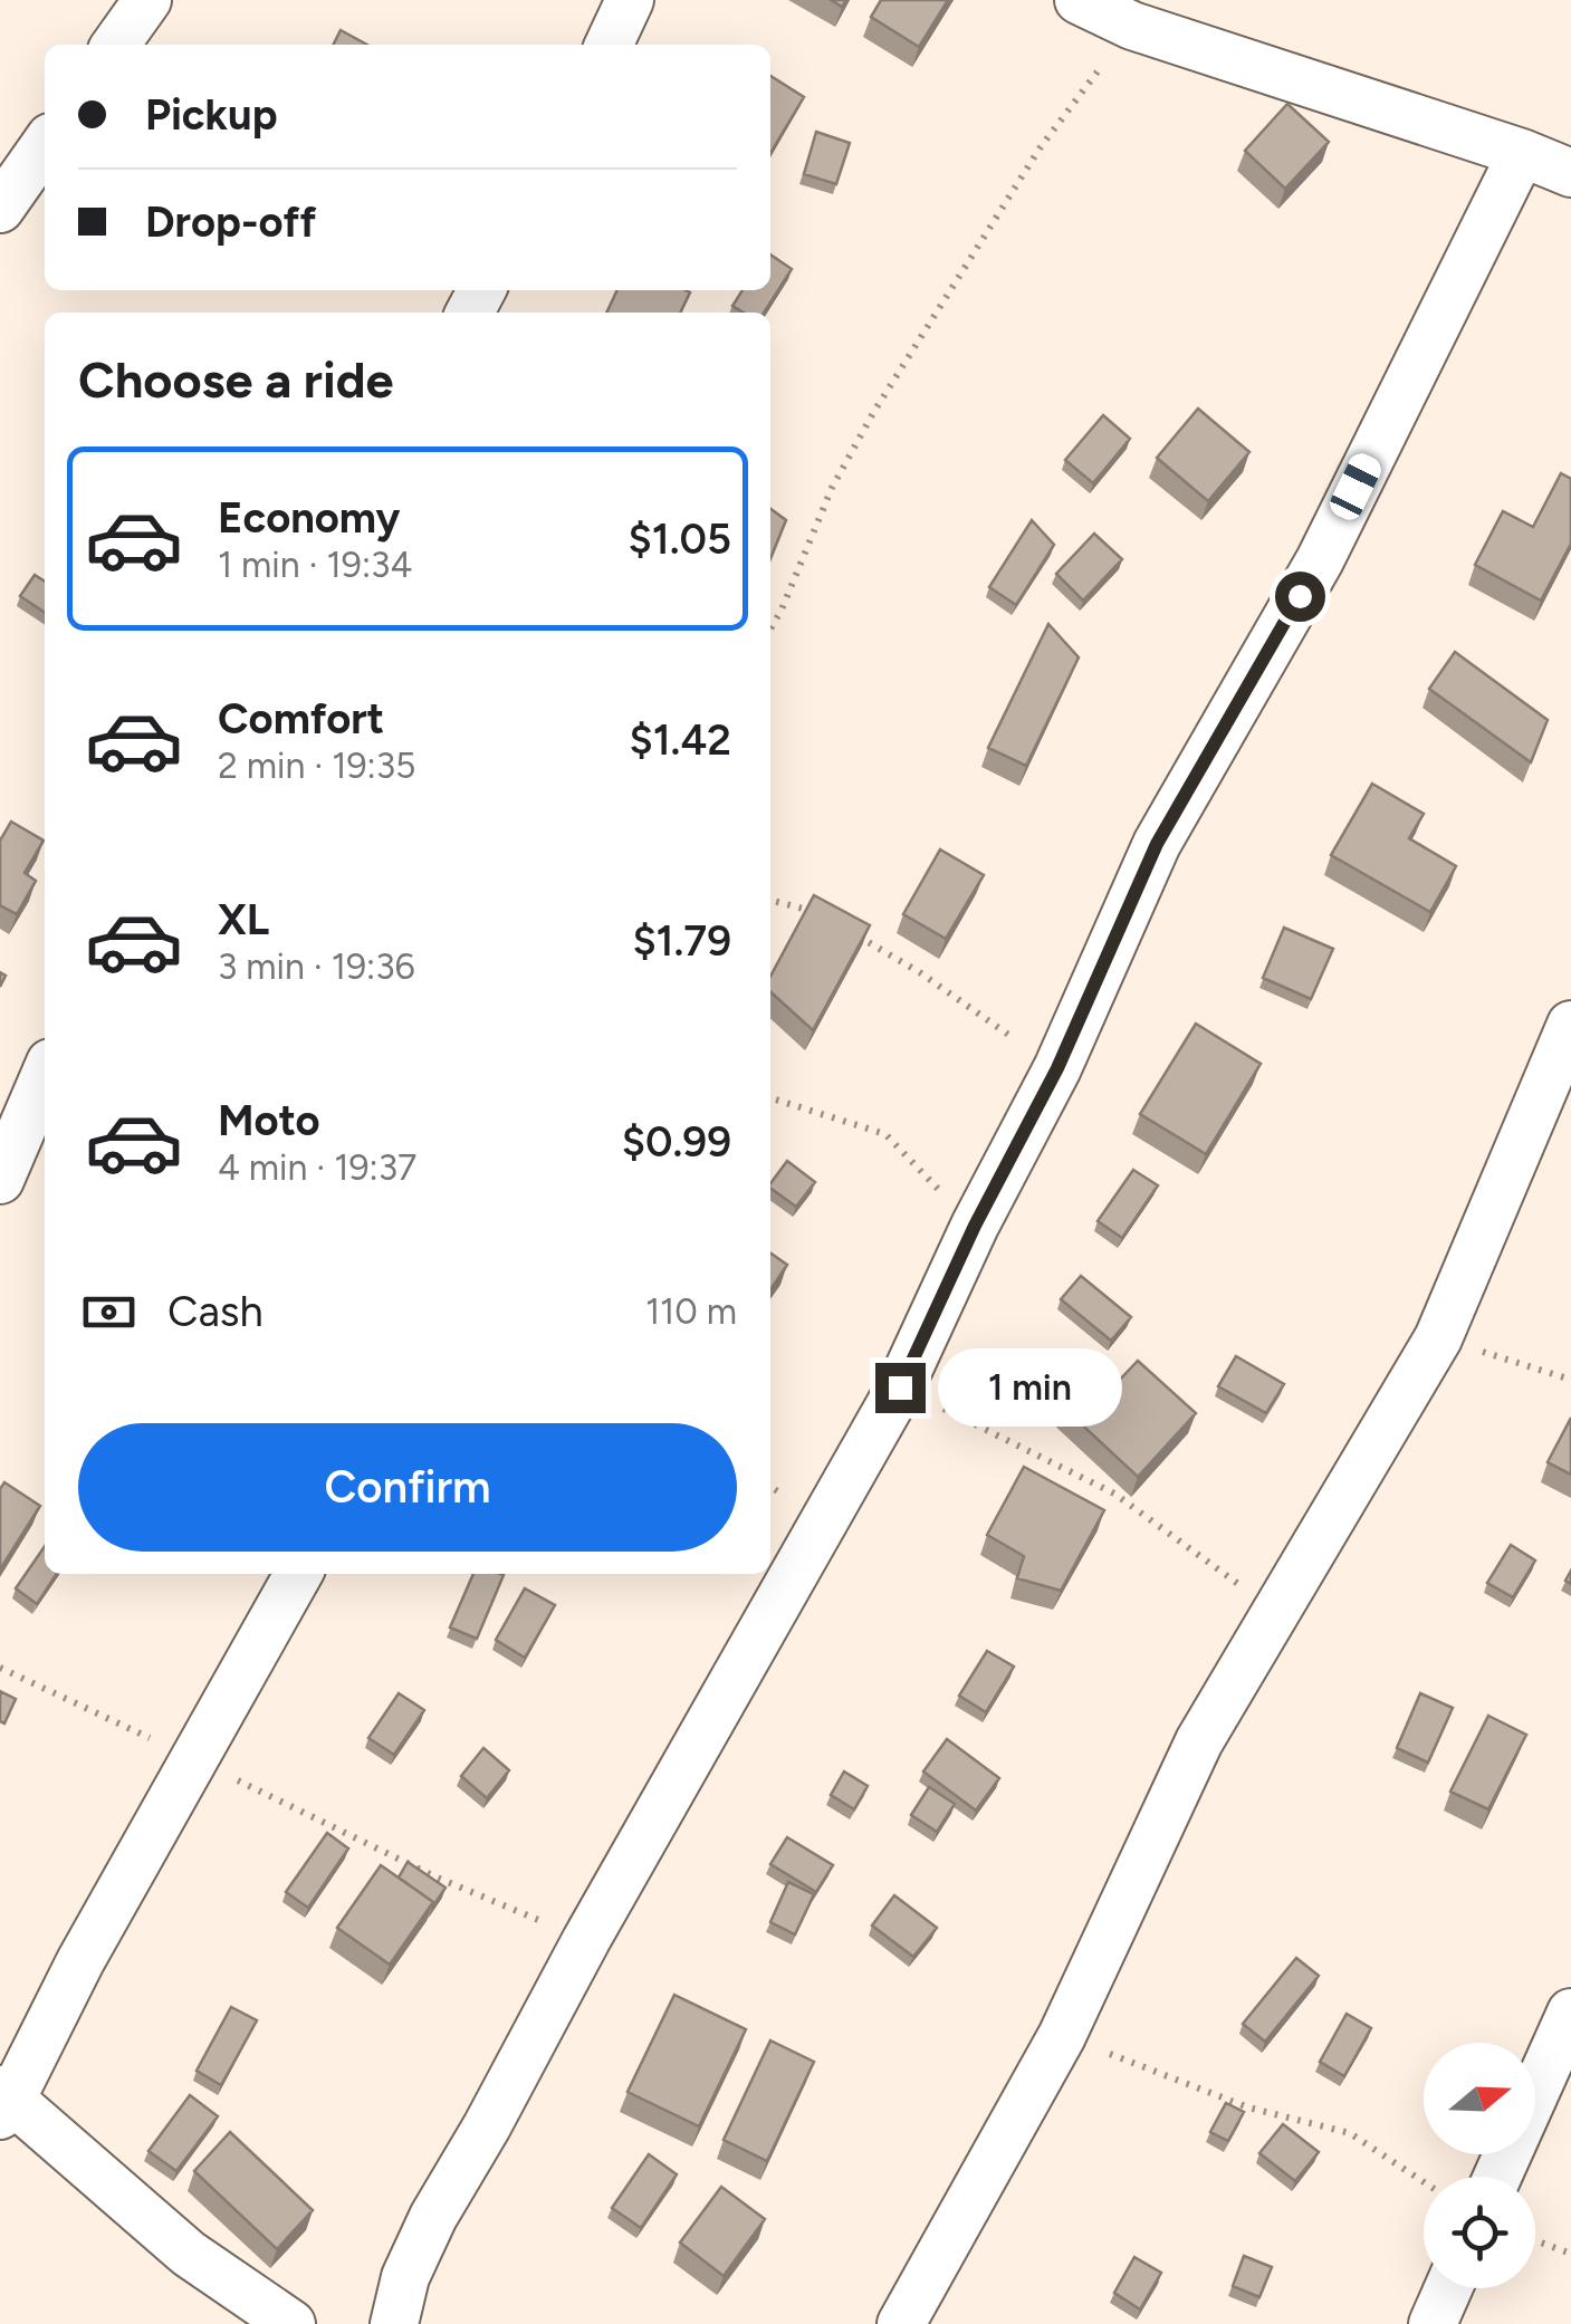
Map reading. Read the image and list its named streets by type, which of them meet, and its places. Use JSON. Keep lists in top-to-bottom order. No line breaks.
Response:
{"north":"right","page":{"banner":["Pickup","Drop-off"],"heading":"Choose a ride","list":[{"name":"Economy","note":"1 min · 19:34","value":"$1.05"},{"name":"Comfort","note":"2 min · 19:35","value":"$1.42"},{"name":"XL","note":"3 min · 19:36","value":"$1.79"},{"name":"Moto","note":"4 min · 19:37","value":"$0.99"}],"pay":["Cash","110 m"],"bubble":"1 min","buttons":"Confirm"}}
